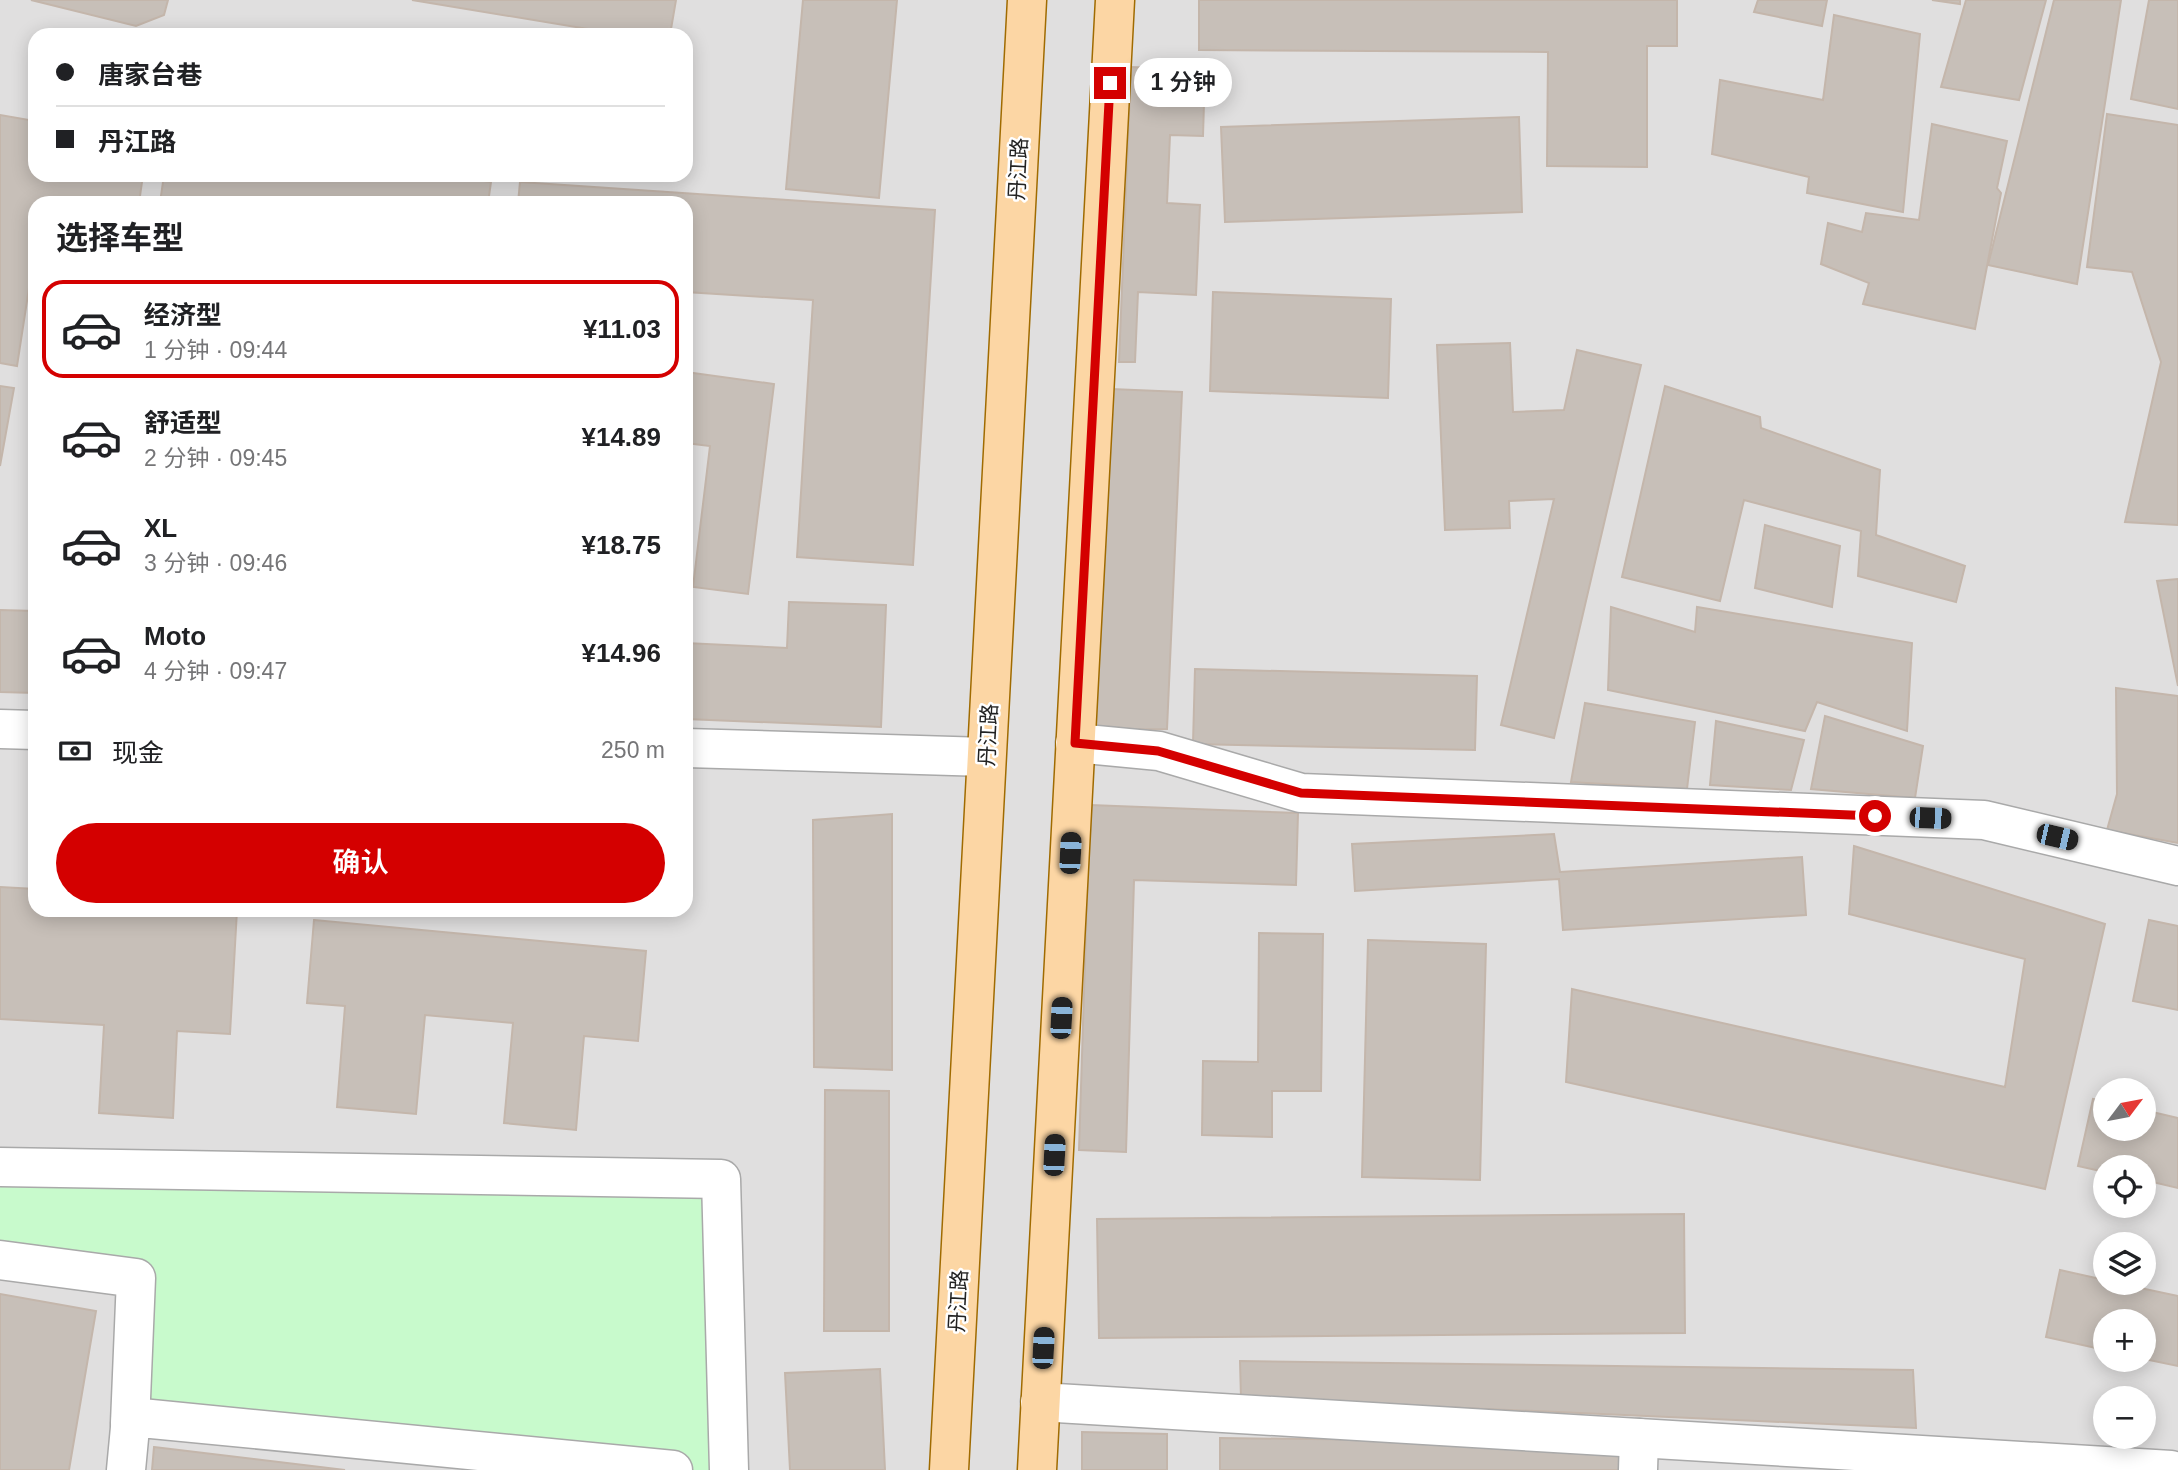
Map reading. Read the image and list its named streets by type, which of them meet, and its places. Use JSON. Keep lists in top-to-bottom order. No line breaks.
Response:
{"streets":{"main road":["丹江路"]},"north":"top right","page":{"banner":["唐家台巷","丹江路"],"bubble":"1 分钟","heading":"选择车型","list":[{"name":"经济型","note":"1 分钟 · 09:44","value":"¥11.03"},{"name":"舒适型","note":"2 分钟 · 09:45","value":"¥14.89"},{"name":"XL","note":"3 分钟 · 09:46","value":"¥18.75"},{"name":"Moto","note":"4 分钟 · 09:47","value":"¥14.96"}],"pay":["现金","250 m"],"buttons":"确认","map_buttons":["+","−"]}}
